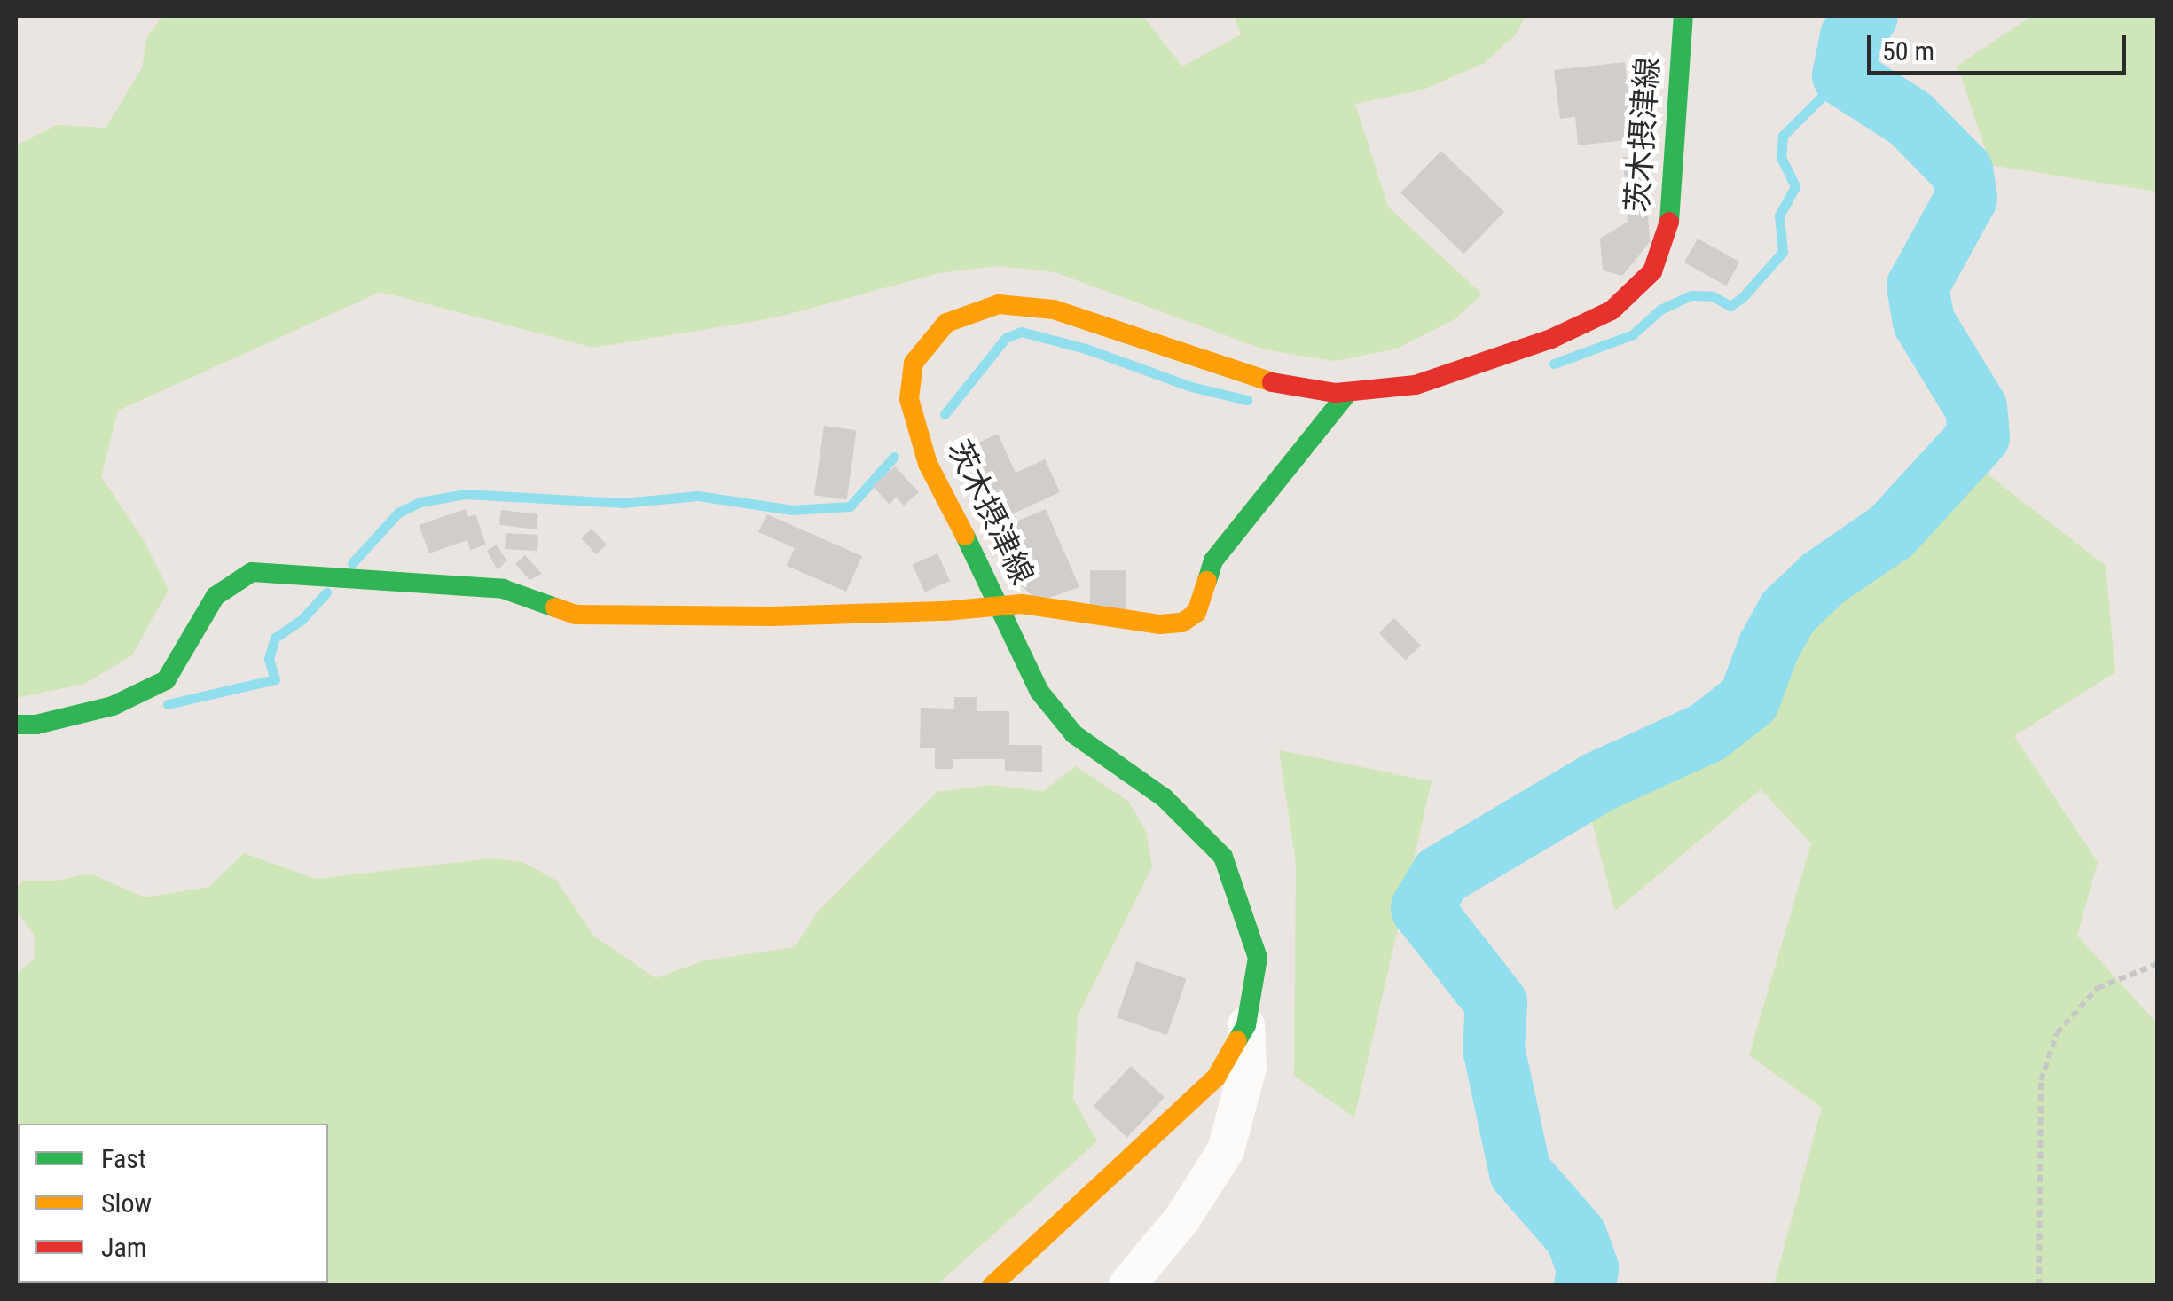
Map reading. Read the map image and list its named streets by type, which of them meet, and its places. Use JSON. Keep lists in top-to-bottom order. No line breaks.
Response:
{"streets":{"main road":["茨木摂津線"]},"legend":["Fast","Slow","Jam"],"scale_bar":"50 m"}
